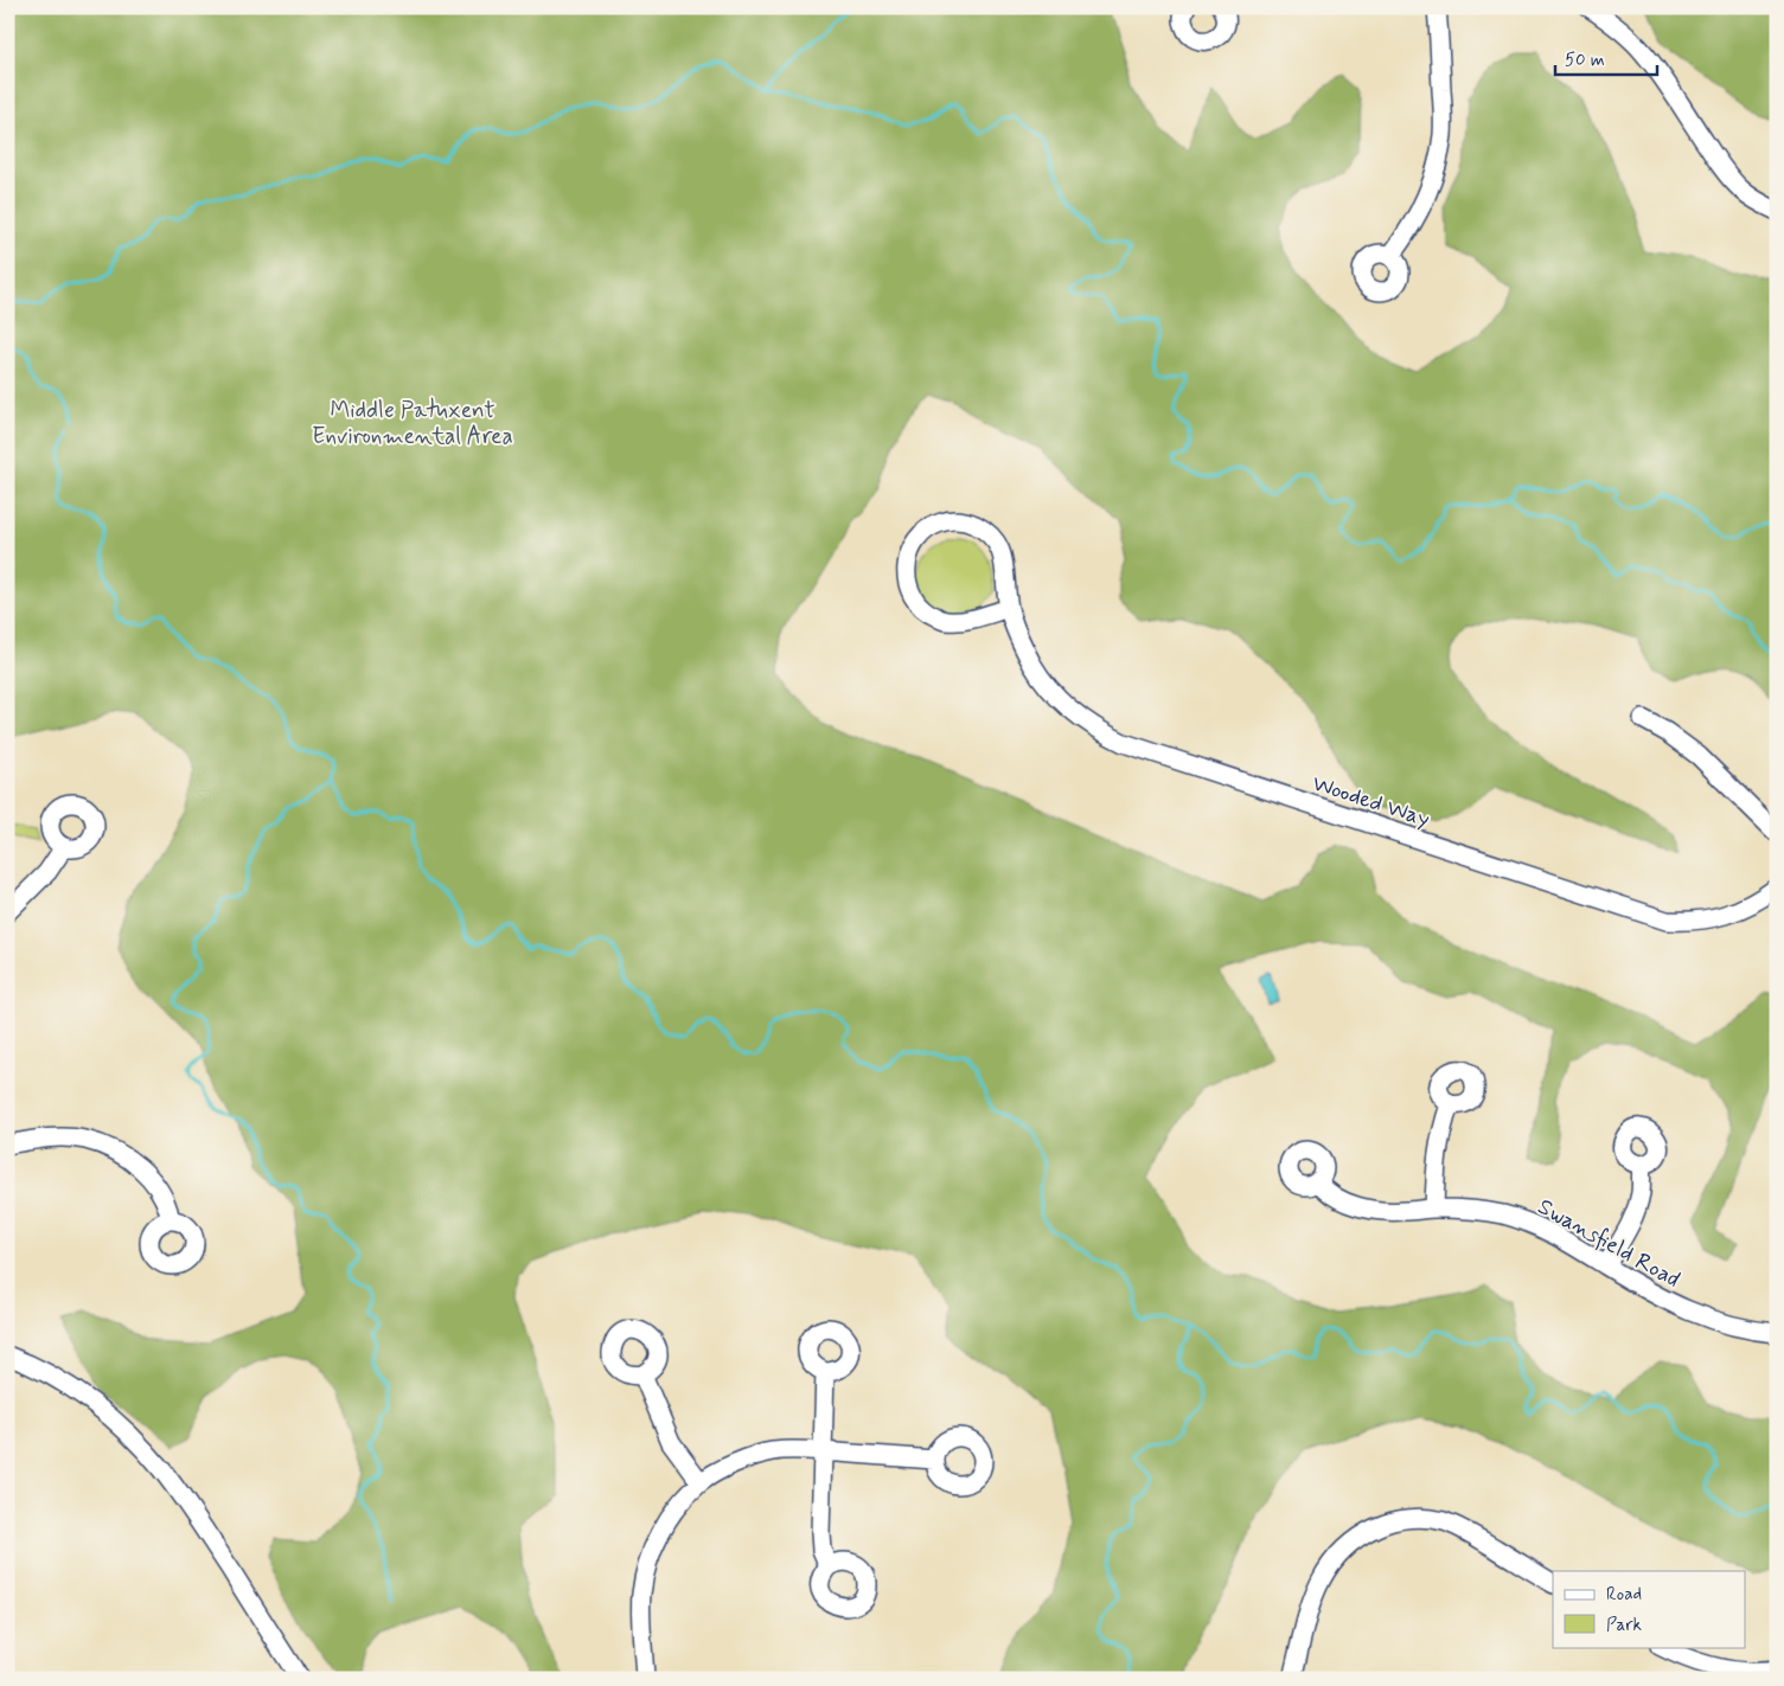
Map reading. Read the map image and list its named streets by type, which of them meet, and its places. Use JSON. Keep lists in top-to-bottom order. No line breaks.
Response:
{"streets":{"street":["Wooded Way","Swansfield Road"]},"parks":["Middle Patuxent Environmental Area"],"legend":["Road","Park"],"scale_bar":"50 m"}
